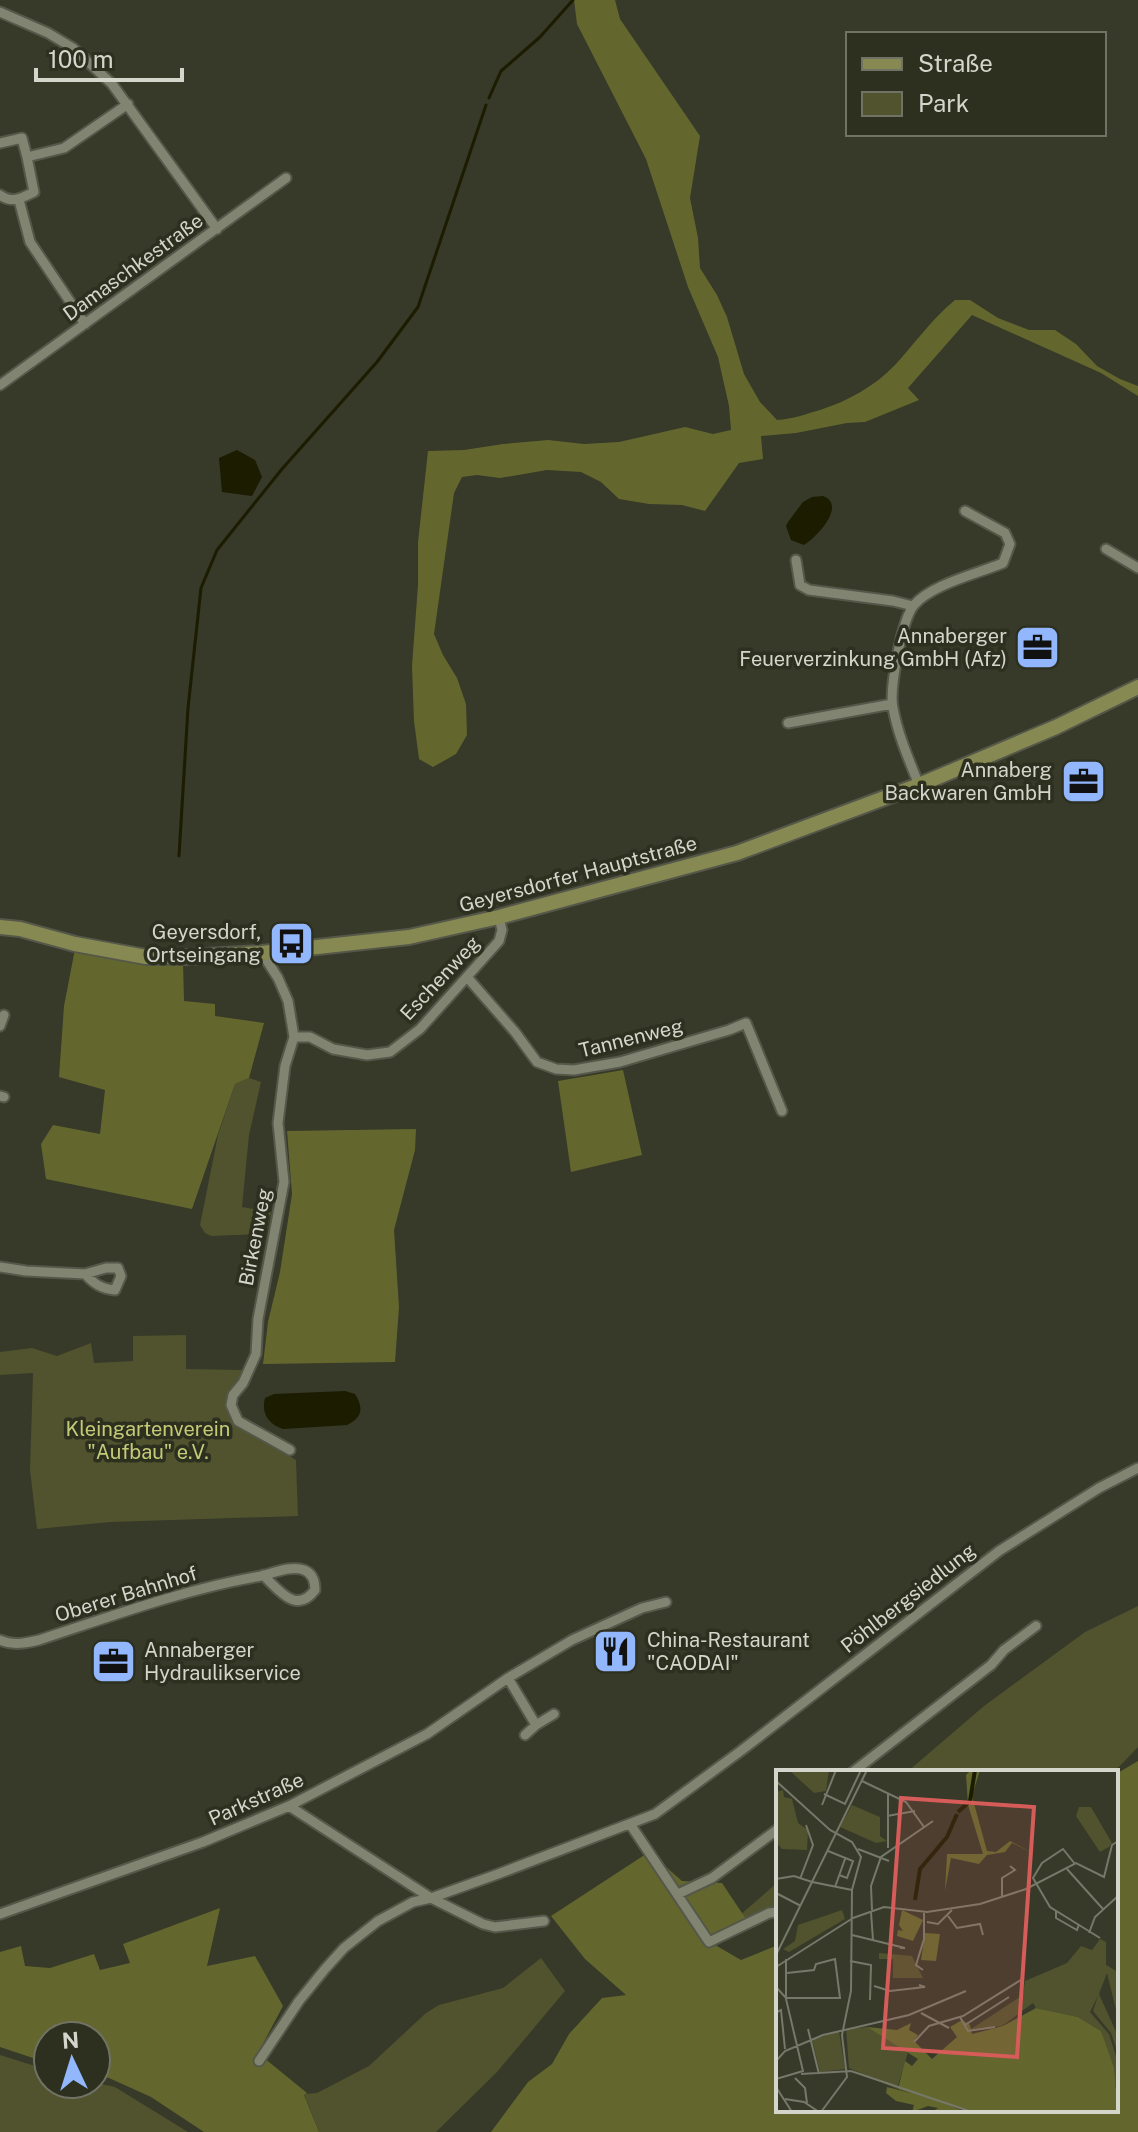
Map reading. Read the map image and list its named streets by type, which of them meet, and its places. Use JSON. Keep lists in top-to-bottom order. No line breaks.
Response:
{"streets":{"main road":["Geyersdorfer Hauptstraße"],"street":["Damaschkestraße","Eschenweg","Tannenweg","Birkenweg","Oberer Bahnhof","Pöhlbergsiedlung","Parkstraße"]},"crossings":[["Geyersdorfer Hauptstraße","Eschenweg"],["Geyersdorfer Hauptstraße","Birkenweg"],["Eschenweg","Tannenweg"],["Eschenweg","Birkenweg"]],"parks":["Kleingartenverein \"Aufbau\" e.V."],"places":{"office":["Annaberger Feuerverzinkung GmbH (Afz)","Annaberg Backwaren GmbH","Annaberger Hydraulikservice"],"bus stop":["Geyersdorf, Ortseingang"],"restaurant":["China-Restaurant \"CAODAI\""]},"legend":["Straße","Park"],"scale_bar":"100 m","north":"top"}
